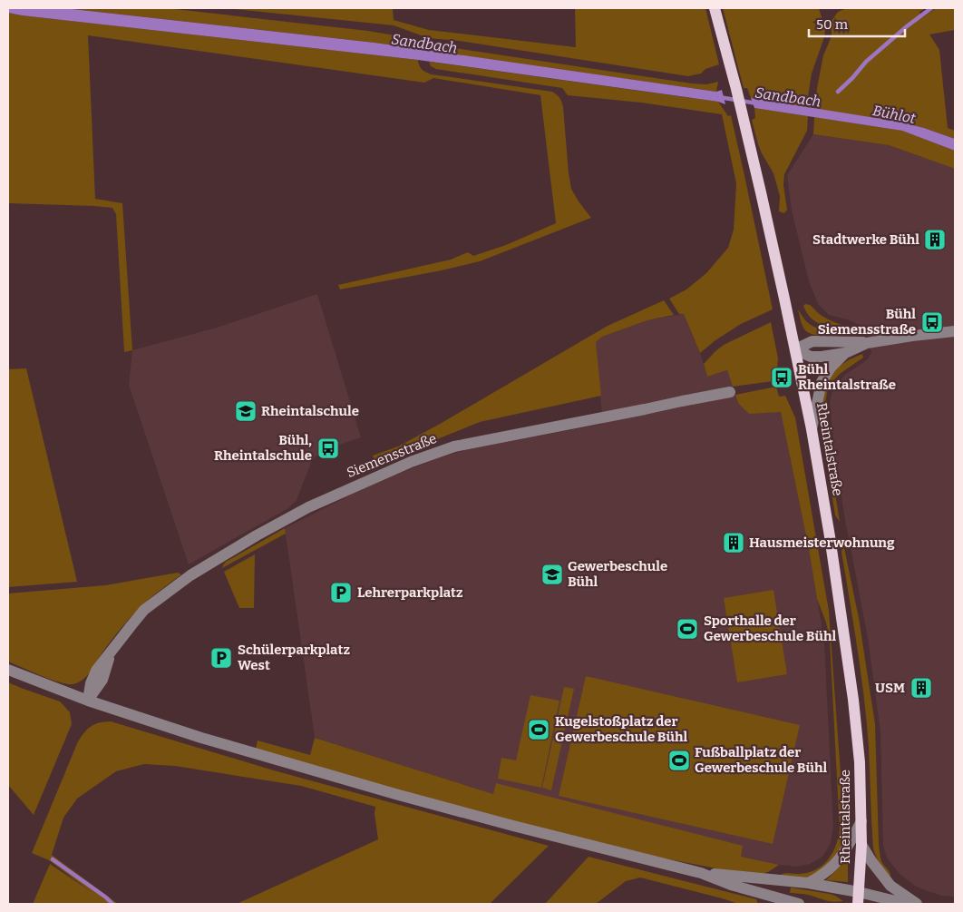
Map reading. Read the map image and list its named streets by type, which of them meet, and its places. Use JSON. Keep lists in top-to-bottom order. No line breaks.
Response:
{"streets":{"main road":["Rheintalstraße"],"street":["Siemensstraße"]},"water":["Sandbach","Bühlot"],"places":{"building":["Stadtwerke Bühl","Hausmeisterwohnung","USM"],"bus stop":["Bühl Siemensstraße","Bühl Rheintalstraße","Bühl, Rheintalschule"],"school or university":["Rheintalschule","Gewerbeschule Bühl"],"parking":["Lehrerparkplatz","Schülerparkplatz West"],"sports":["Sporthalle der Gewerbeschule Bühl","Kugelstoßplatz der Gewerbeschule Bühl","Fußballplatz der Gewerbeschule Bühl"]},"scale_bar":"50 m"}
